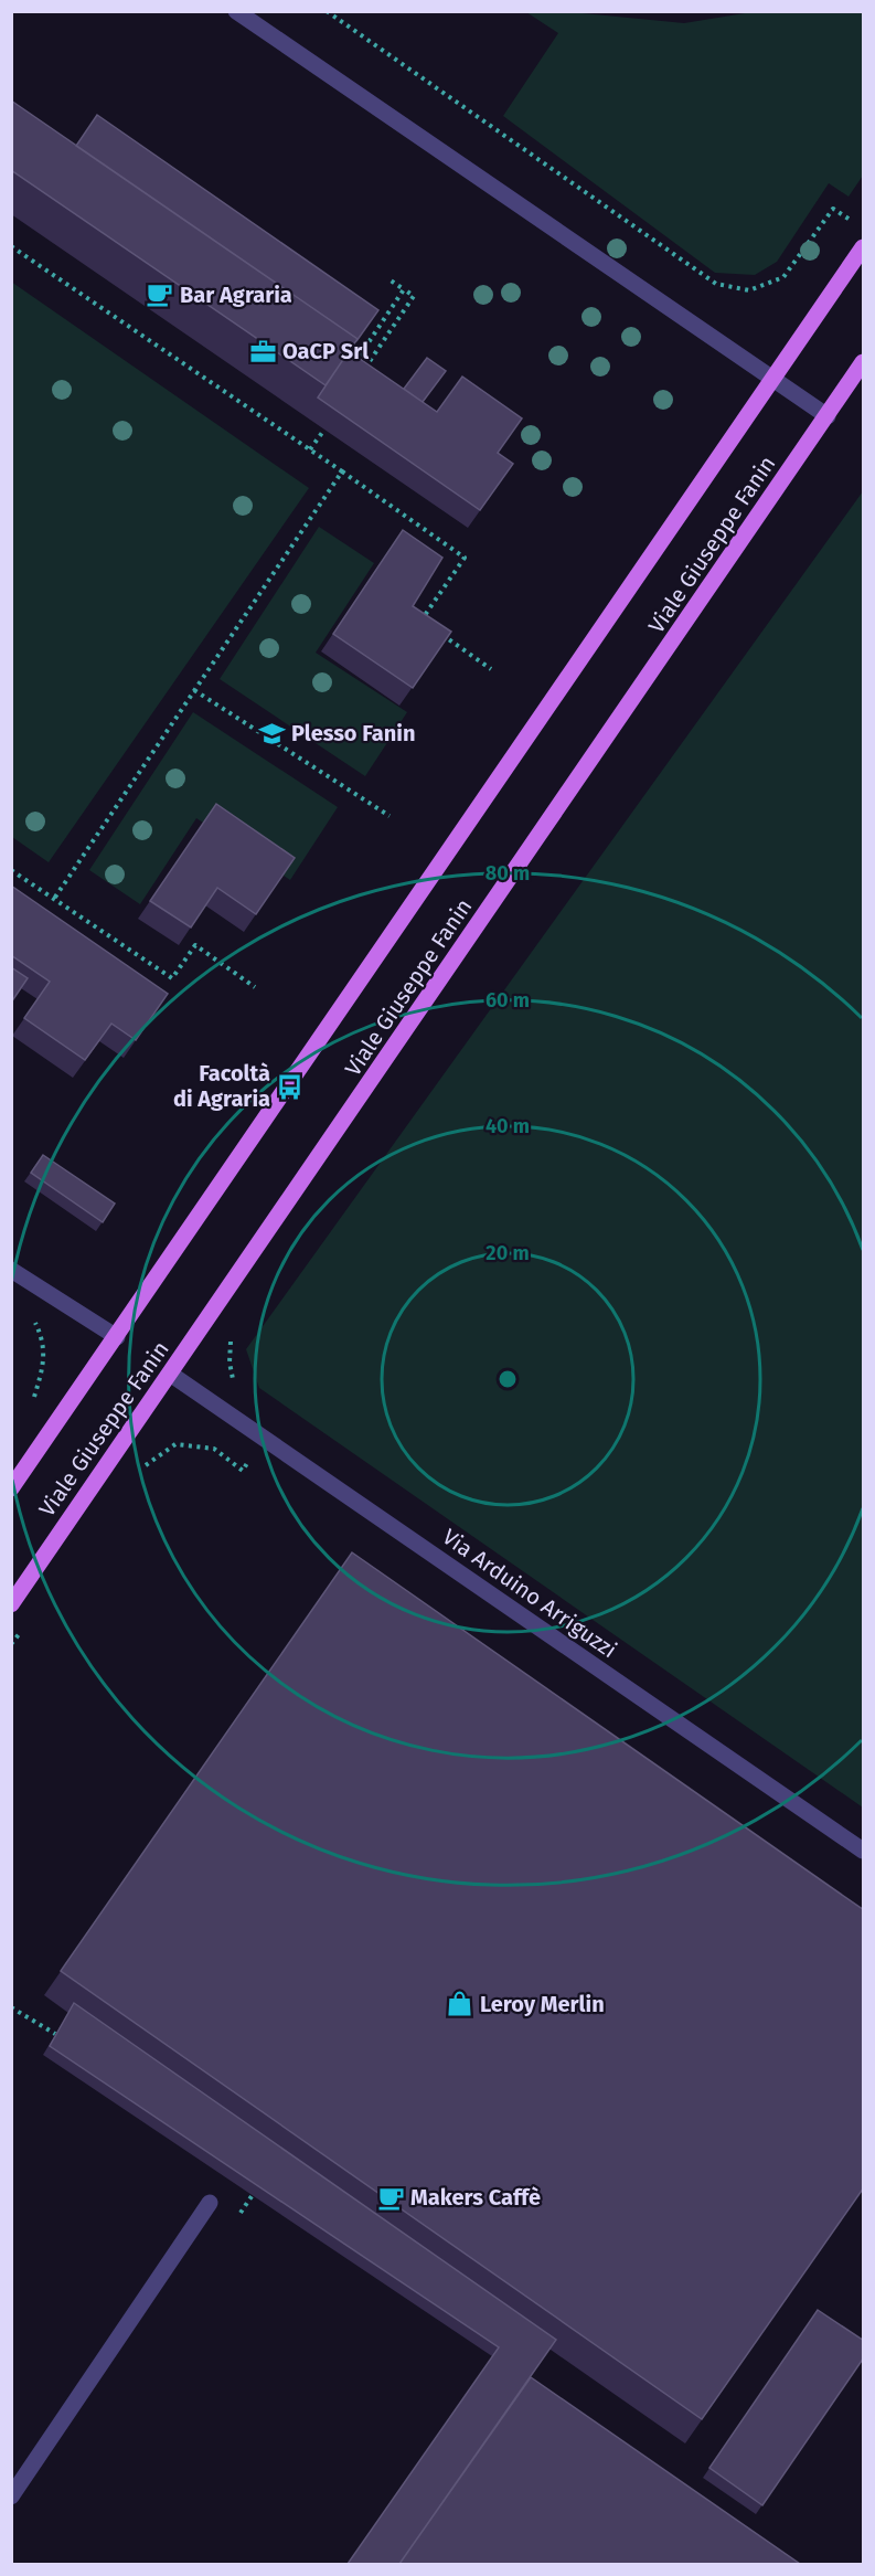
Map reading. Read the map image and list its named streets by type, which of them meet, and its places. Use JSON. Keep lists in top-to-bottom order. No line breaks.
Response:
{"streets":{"main road":["Viale Giuseppe Fanin"],"street":["Via Arduino Arriguzzi"]},"crossings":[["Viale Giuseppe Fanin","Via Arduino Arriguzzi"]],"places":{"cafe":["Bar Agraria","Makers Caffè"],"office":["OaCP Srl"],"school or university":["Plesso Fanin"],"bus stop":["Facoltà di Agraria"],"shop":["Leroy Merlin"]},"rings":["80 m","60 m","40 m","20 m"]}
